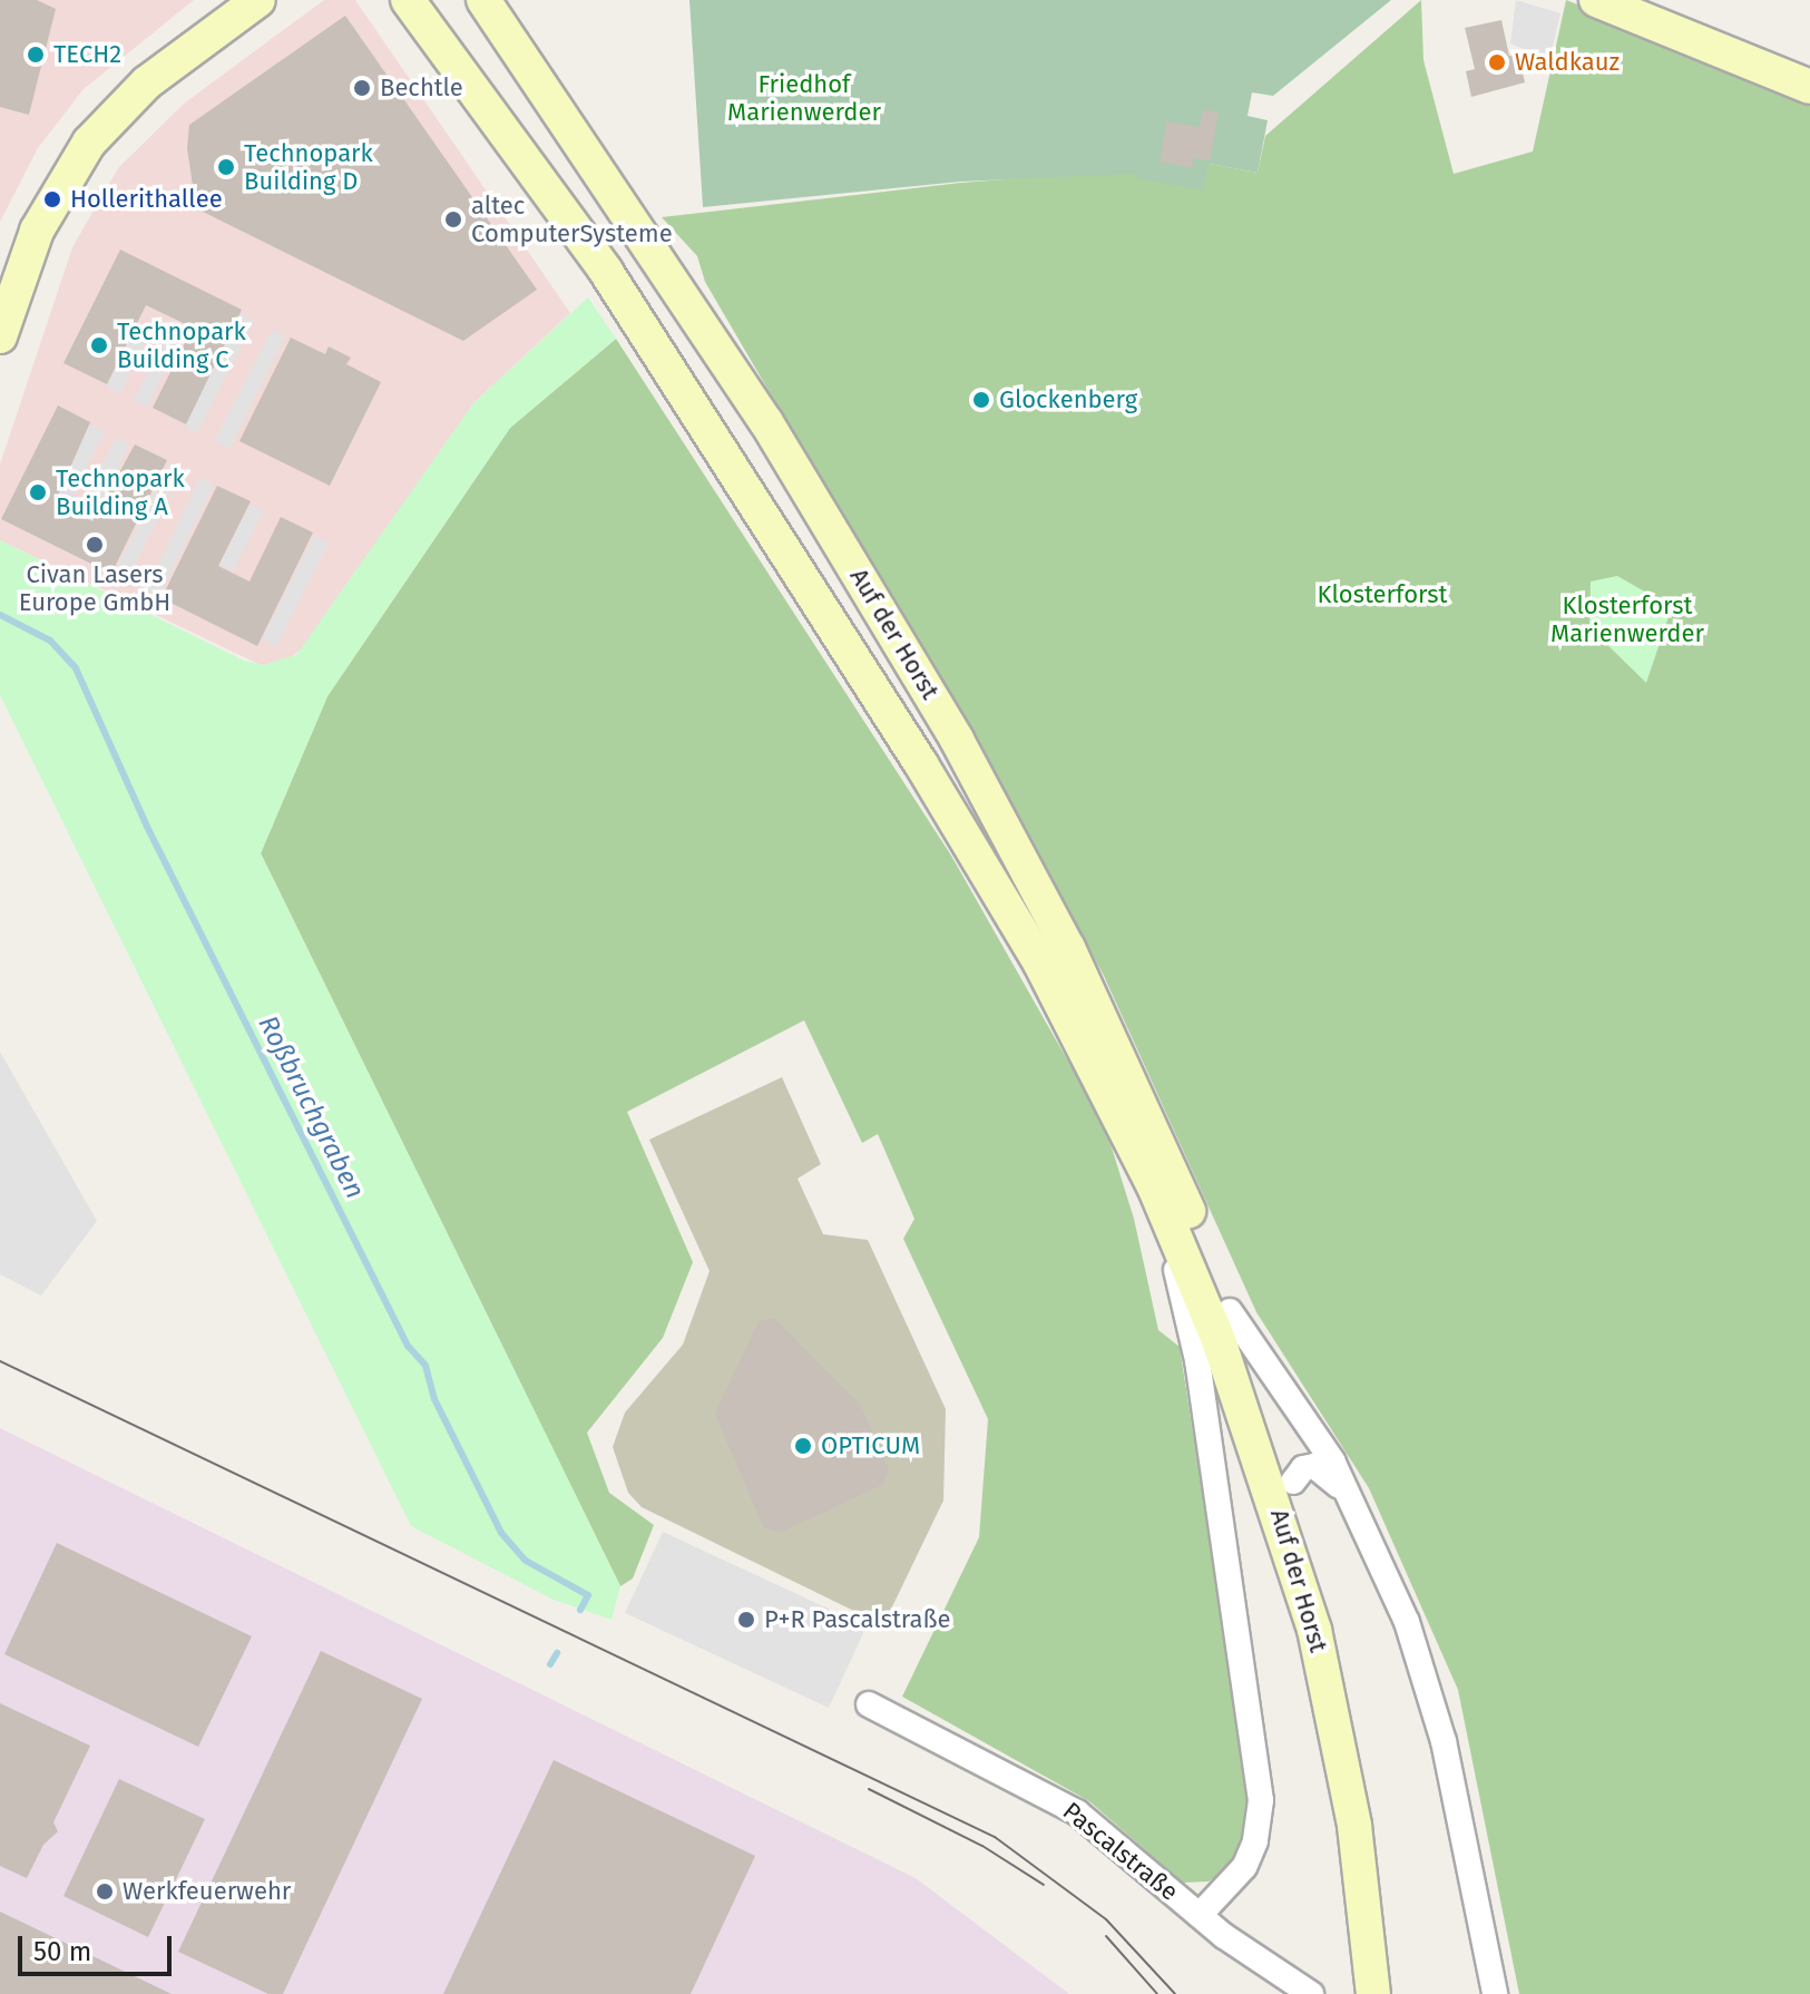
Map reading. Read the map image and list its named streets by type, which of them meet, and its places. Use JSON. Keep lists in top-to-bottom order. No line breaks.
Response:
{"streets":{"street":["Auf der Horst","Pascalstraße"]},"crossings":[["Auf der Horst","Pascalstraße"]],"water":["Roßbruchgraben"],"parks":["Friedhof Marienwerder","Klosterforst","Klosterforst Marienwerder"],"places":["TECH2","Waldkauz","Bechtle","Technopark Building D","Hollerithallee","altec ComputerSysteme","Technopark Building C","Glockenberg","Technopark Building A","Civan Lasers Europe GmbH","OPTICUM","P+R Pascalstraße","Werkfeuerwehr"],"scale_bar":"50 m"}
